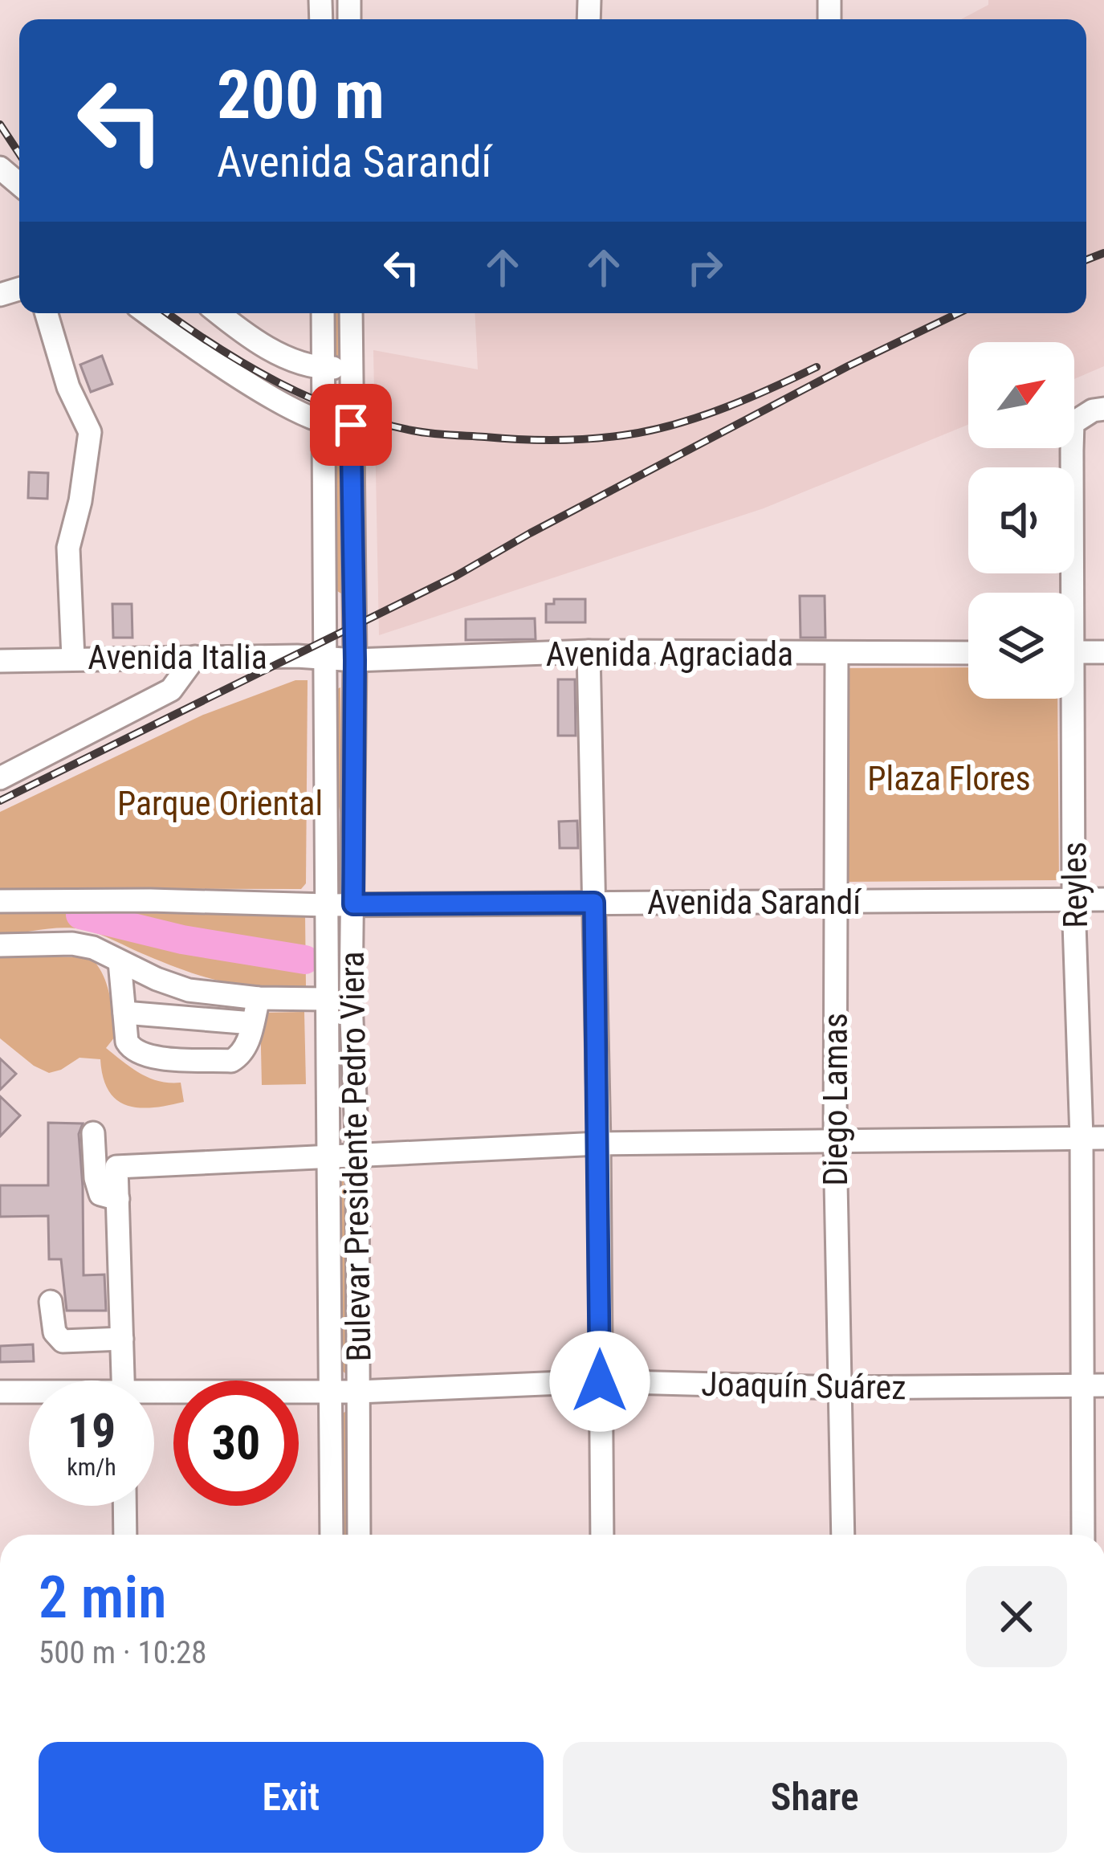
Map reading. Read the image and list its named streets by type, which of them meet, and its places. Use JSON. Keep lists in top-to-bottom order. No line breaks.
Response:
{"streets":{"street":["Avenida Agraciada","Avenida Italia","Reyles","Avenida Sarandí","Diego Lamas","Bulevar Presidente Pedro Viera","Joaquín Suárez"]},"crossings":[["Avenida Agraciada","Avenida Italia"],["Avenida Agraciada","Diego Lamas"],["Avenida Agraciada","Bulevar Presidente Pedro Viera"],["Avenida Italia","Bulevar Presidente Pedro Viera"],["Reyles","Avenida Sarandí"],["Reyles","Joaquín Suárez"],["Avenida Sarandí","Diego Lamas"],["Avenida Sarandí","Bulevar Presidente Pedro Viera"],["Diego Lamas","Joaquín Suárez"],["Bulevar Presidente Pedro Viera","Joaquín Suárez"]],"parks":["Plaza Flores","Parque Oriental"],"north":"top right","page":{"turn":["200 m","Avenida Sarandí"],"speed":"19 km/h","limit":"30","heading":["2 min","500 m · 10:28"],"buttons":["Exit","Share"]}}
